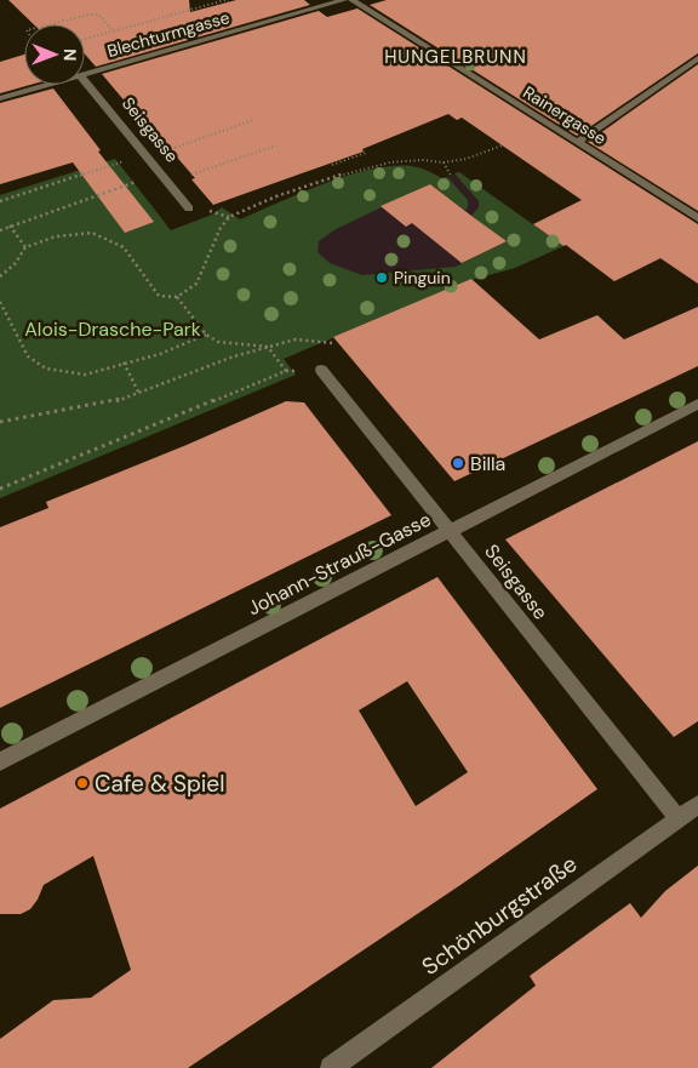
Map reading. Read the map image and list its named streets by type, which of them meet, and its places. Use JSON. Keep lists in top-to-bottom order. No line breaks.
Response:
{"streets":{"street":["Blechturmgasse","Rainergasse","Seisgasse","Johann-Strauß-Gasse","Schönburgstraße"]},"crossings":[["Seisgasse","Johann-Strauß-Gasse"],["Seisgasse","Schönburgstraße"]],"districts":["HUNGELBRUNN"],"parks":["Alois-Drasche-Park"],"places":["Pinguin","Billa","Cafe & Spiel"],"north":"right"}
